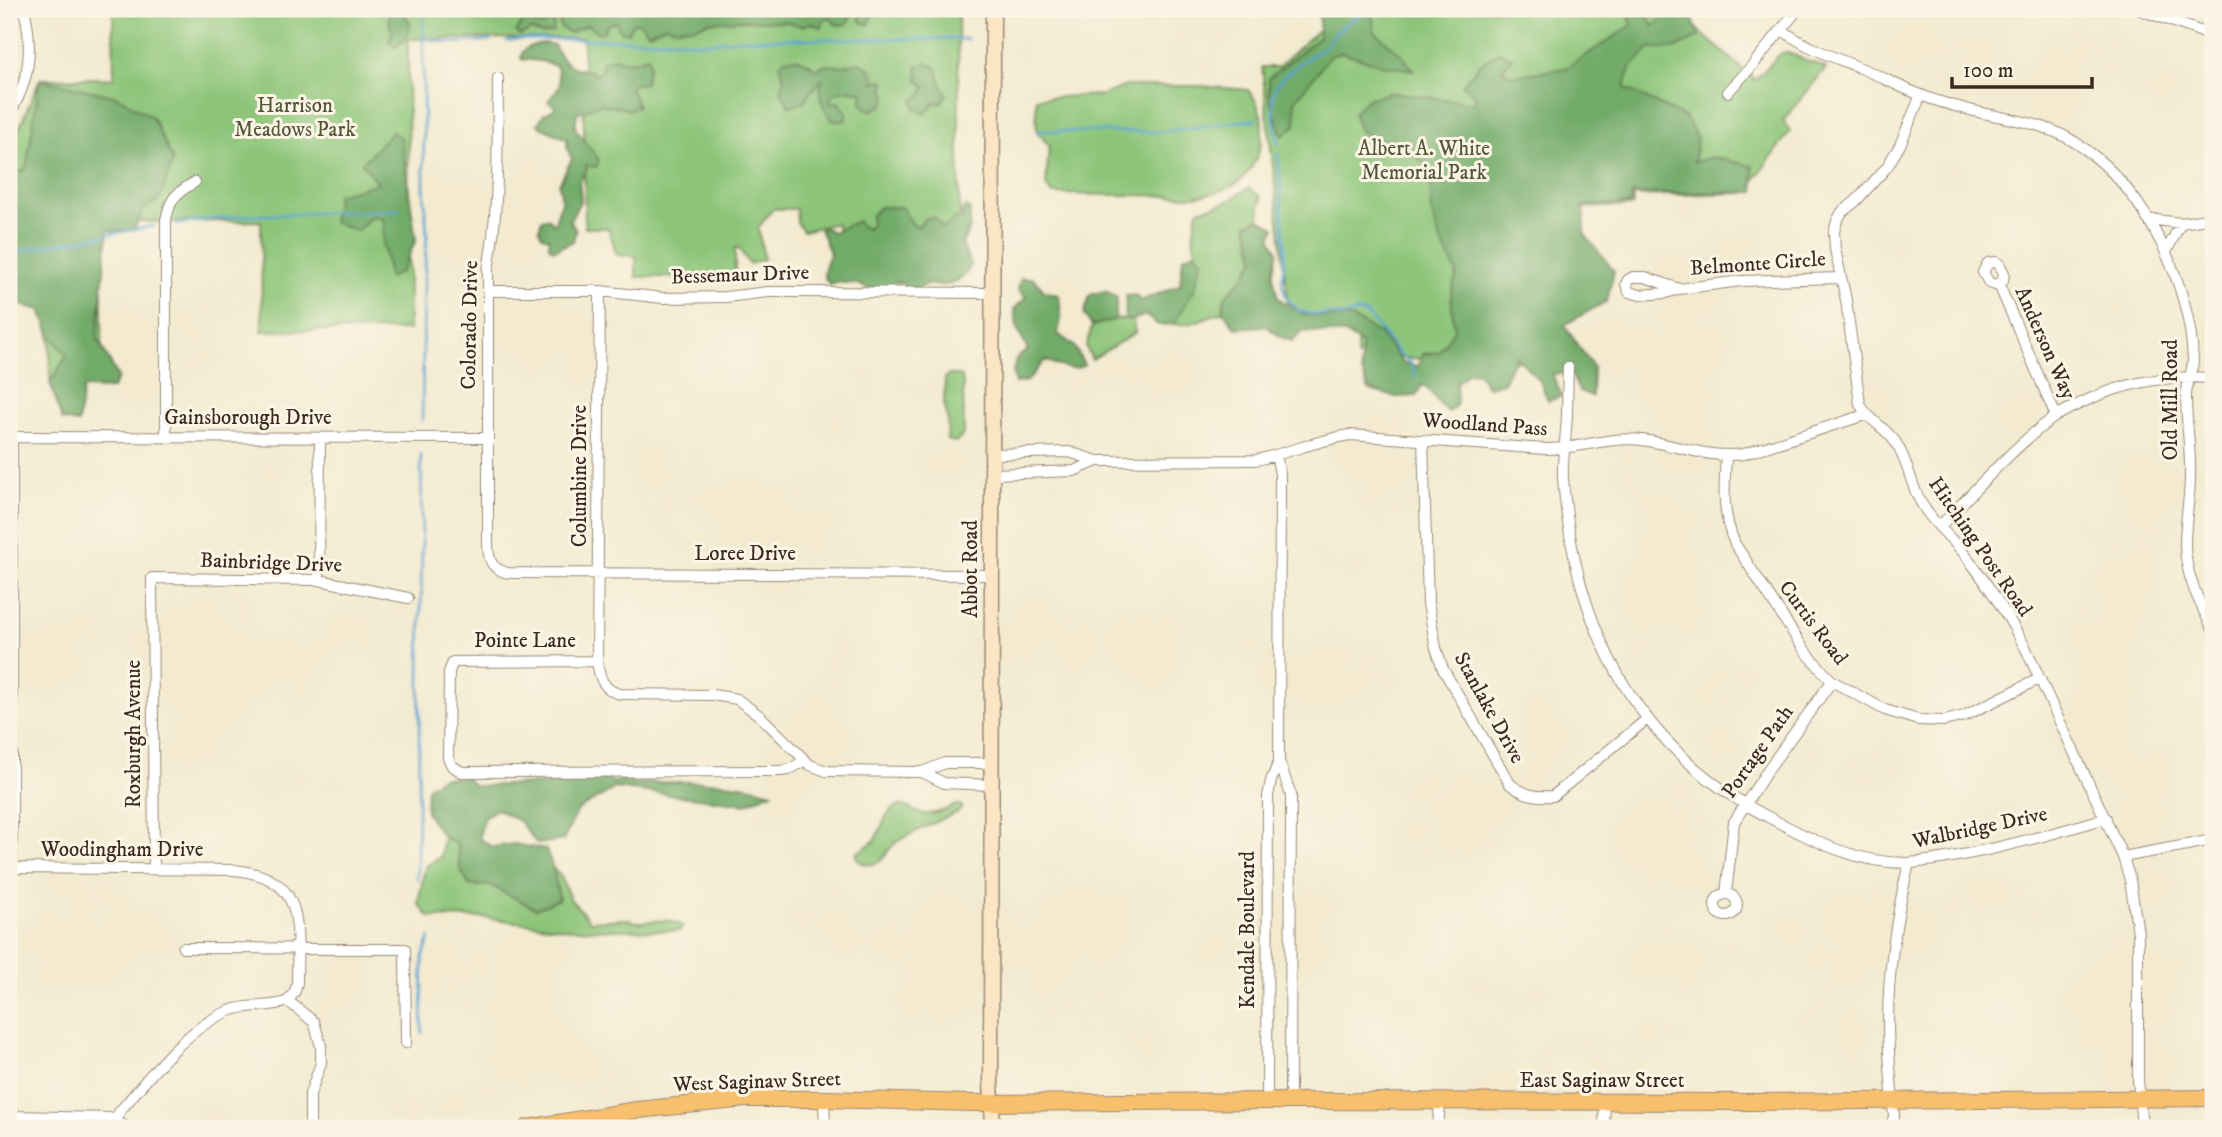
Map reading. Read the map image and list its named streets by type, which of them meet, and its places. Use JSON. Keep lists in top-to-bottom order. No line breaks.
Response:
{"streets":{"main road":["Abbot Road","East Saginaw Street","West Saginaw Street"],"street":["Belmonte Circle","Bessemaur Drive","Colorado Drive","Anderson Way","Old Mill Road","Gainsborough Drive","Woodland Pass","Columbine Drive","Hitching Post Road","Loree Drive","Bainbridge Drive","Curtis Road","Pointe Lane","Stanlake Drive","Roxburgh Avenue","Portage Path","Walbridge Drive","Woodingham Drive","Kendale Boulevard"]},"crossings":[["Bessemaur Drive","Colorado Drive"],["Bessemaur Drive","Columbine Drive"],["Bessemaur Drive","Abbot Road"],["Colorado Drive","Gainsborough Drive"],["Colorado Drive","Loree Drive"],["Woodland Pass","Hitching Post Road"],["Woodland Pass","Abbot Road"],["Woodland Pass","Curtis Road"],["Woodland Pass","Stanlake Drive"],["Woodland Pass","Walbridge Drive"],["Woodland Pass","Kendale Boulevard"],["Columbine Drive","Loree Drive"],["Columbine Drive","Pointe Lane"],["Hitching Post Road","Curtis Road"],["Hitching Post Road","Walbridge Drive"],["Hitching Post Road","East Saginaw Street"],["Loree Drive","Abbot Road"],["Bainbridge Drive","Roxburgh Avenue"],["Abbot Road","East Saginaw Street"],["Abbot Road","West Saginaw Street"],["Curtis Road","Portage Path"],["Stanlake Drive","Walbridge Drive"],["Roxburgh Avenue","Woodingham Drive"],["Portage Path","Walbridge Drive"],["Kendale Boulevard","East Saginaw Street"],["East Saginaw Street","West Saginaw Street"]],"parks":["Harrison Meadows Park","Albert A. White Memorial Park"],"scale_bar":"100 m"}
